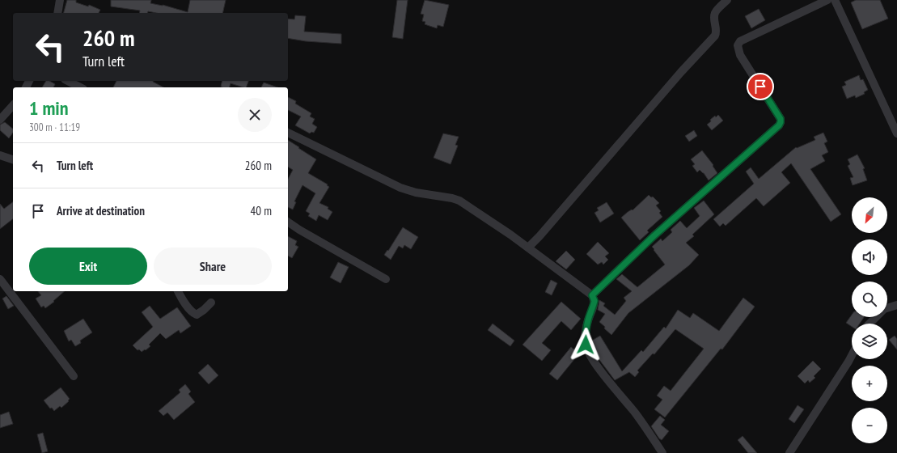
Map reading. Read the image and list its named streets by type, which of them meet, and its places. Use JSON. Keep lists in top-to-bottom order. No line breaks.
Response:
{"north":"bottom left","page":{"turn":["260 m","Turn left"],"heading":["1 min","300 m · 11:19"],"list":[{"name":"Turn left","value":"260 m"},{"name":"Arrive at destination","value":"40 m"}],"map_buttons":["+","−"],"buttons":["Exit","Share"]}}
